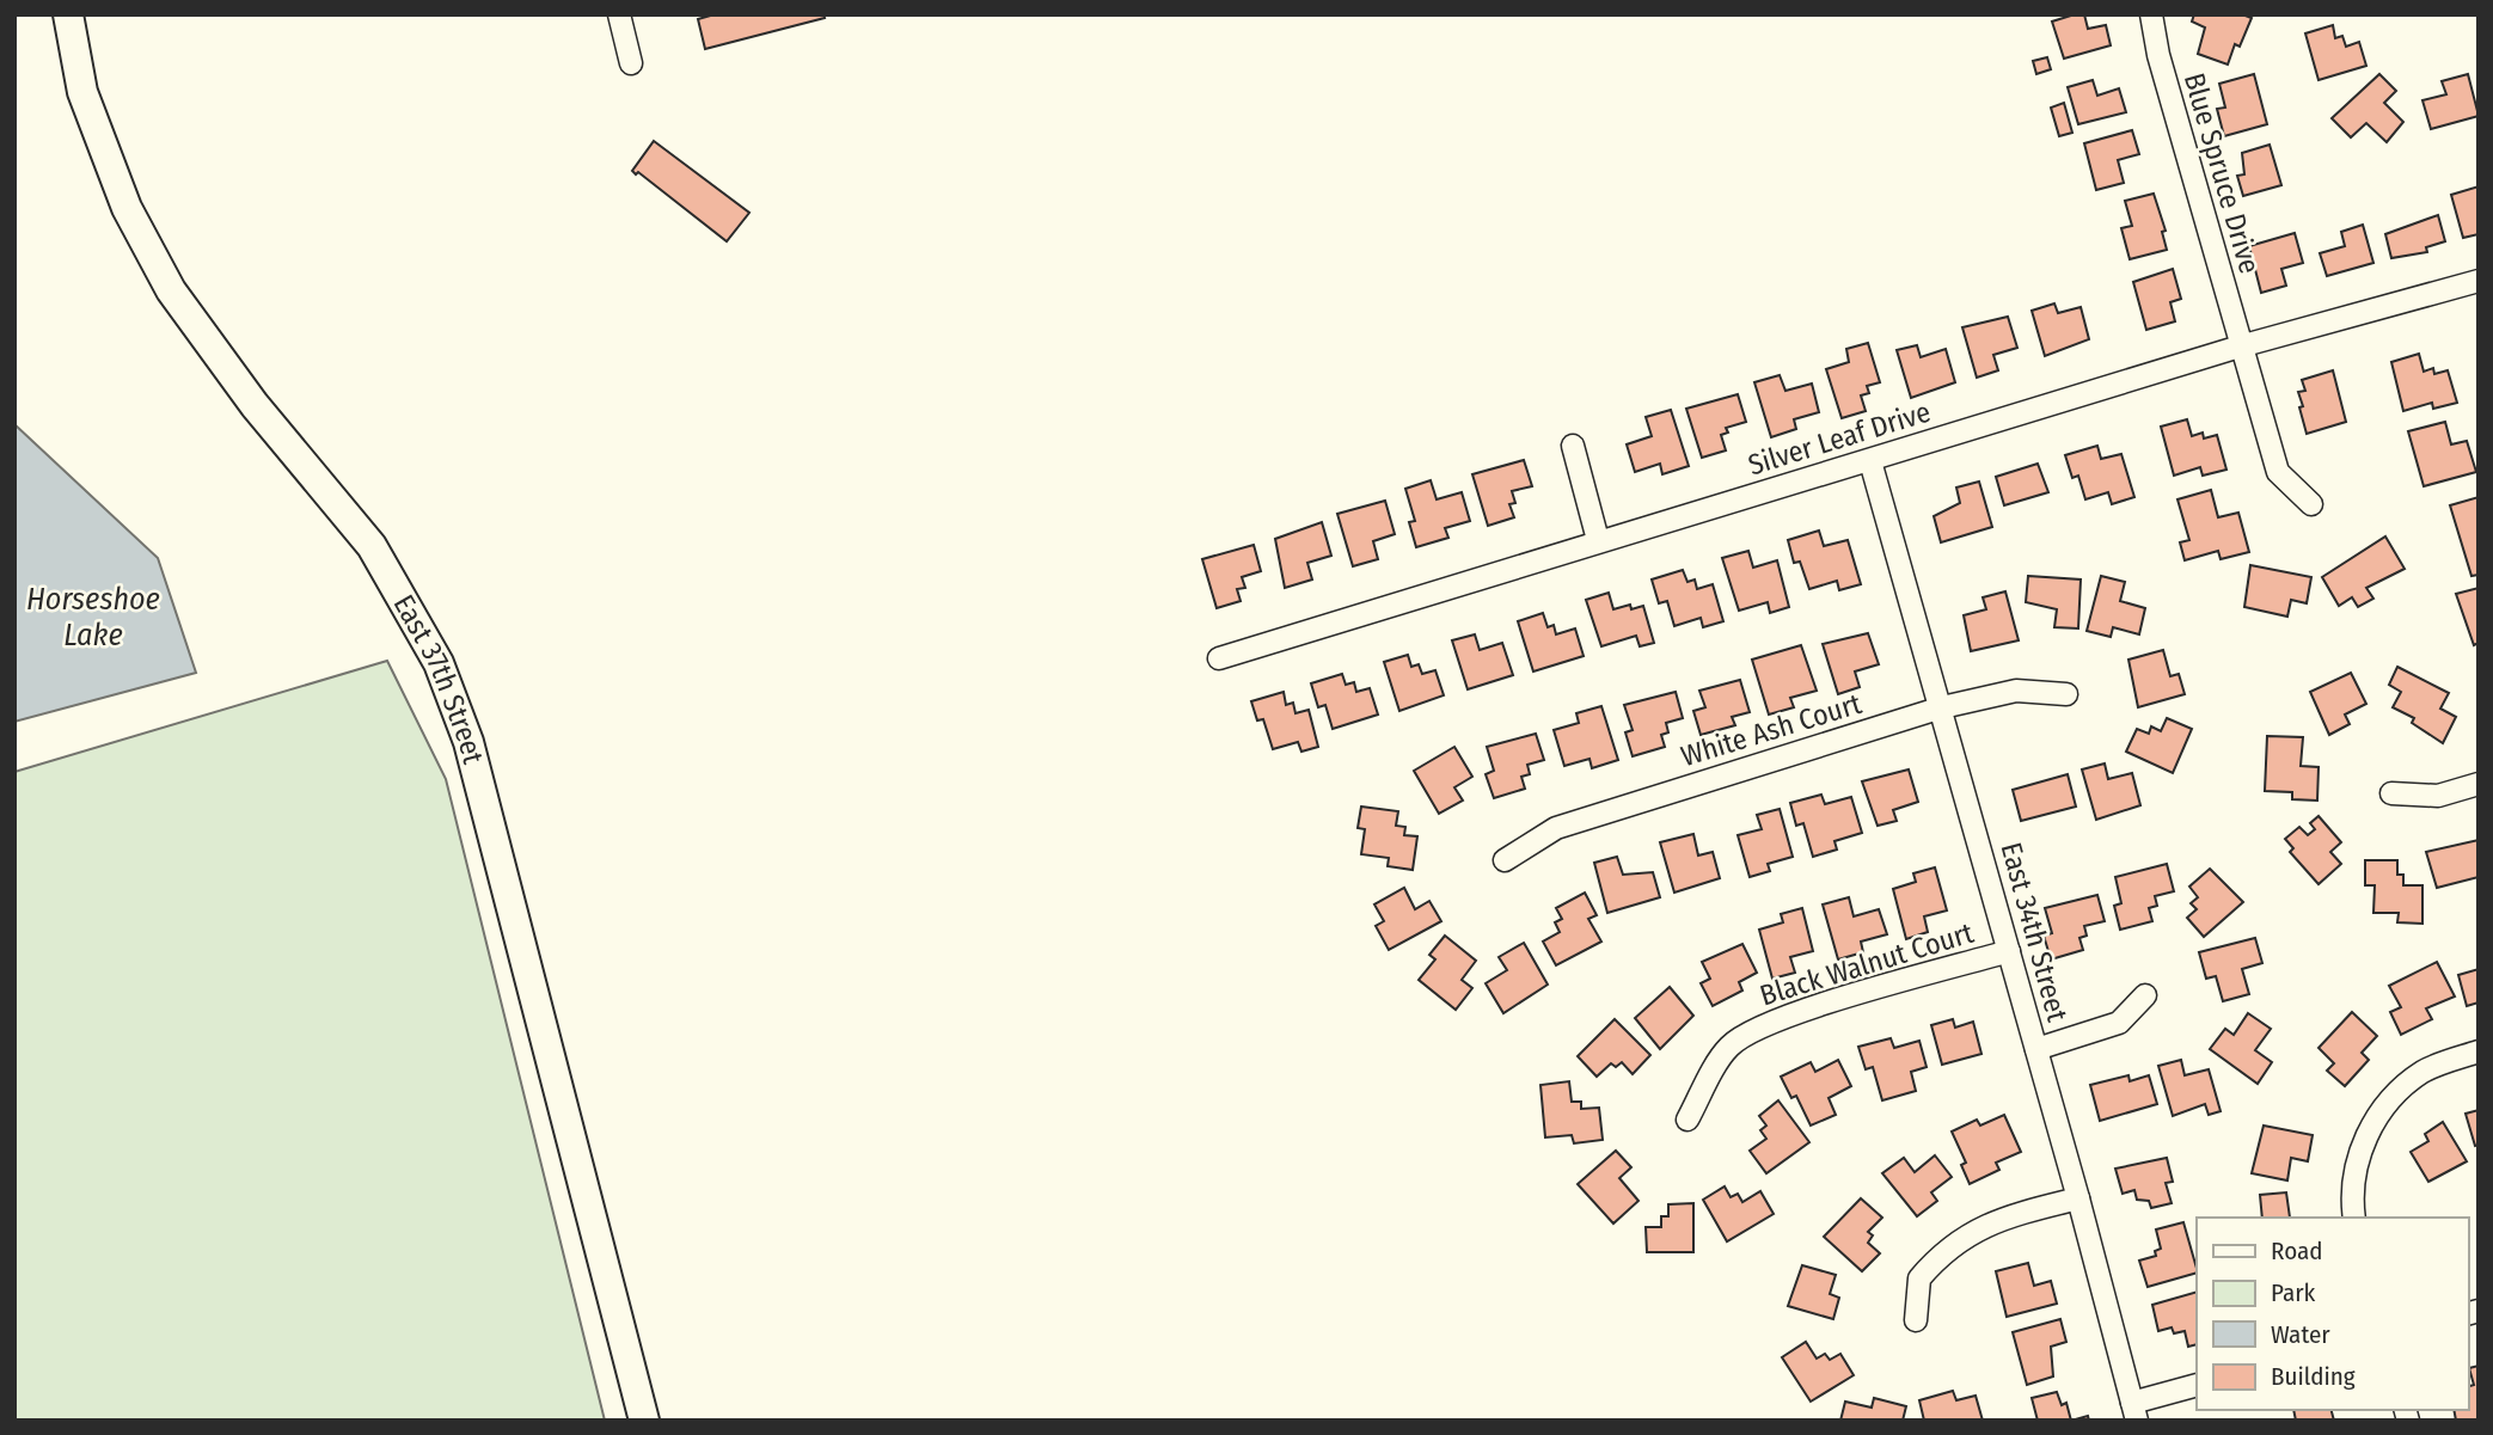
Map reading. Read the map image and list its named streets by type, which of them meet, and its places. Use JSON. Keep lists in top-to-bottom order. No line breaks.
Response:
{"streets":{"main road":["East 37th Street"],"street":["Blue Spruce Drive","Silver Leaf Drive","White Ash Court","East 34th Street","Black Walnut Court"]},"crossings":[["Blue Spruce Drive","Silver Leaf Drive"],["Silver Leaf Drive","East 34th Street"],["White Ash Court","East 34th Street"],["East 34th Street","Black Walnut Court"]],"water":["Horseshoe Lake"],"legend":["Road","Park","Water","Building"]}
